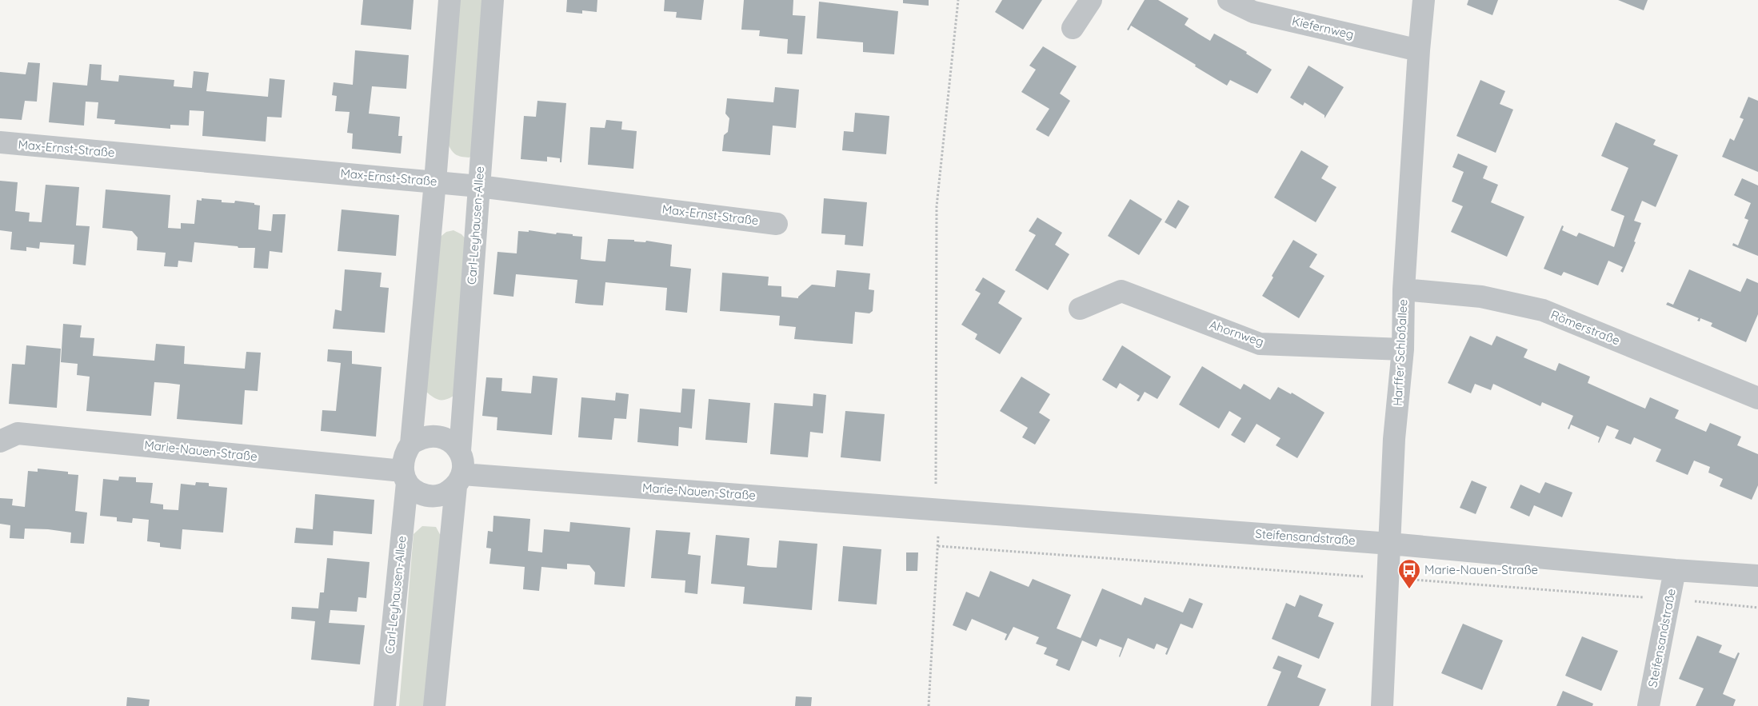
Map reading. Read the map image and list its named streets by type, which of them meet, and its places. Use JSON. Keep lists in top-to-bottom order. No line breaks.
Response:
{"streets":{"street":["Kiefernweg","Max-Ernst-Straße","Carl-Leyhausen-Allee","Römerstraße","Ahornweg","Harffer Schloßallee","Marie-Nauen-Straße","Steifensandstraße"]},"crossings":[["Kiefernweg","Harffer Schloßallee"],["Max-Ernst-Straße","Carl-Leyhausen-Allee"],["Carl-Leyhausen-Allee","Marie-Nauen-Straße"],["Römerstraße","Harffer Schloßallee"],["Ahornweg","Harffer Schloßallee"],["Harffer Schloßallee","Steifensandstraße"],["Marie-Nauen-Straße","Steifensandstraße"]],"places":{"bus stop":["Marie-Nauen-Straße"]}}
